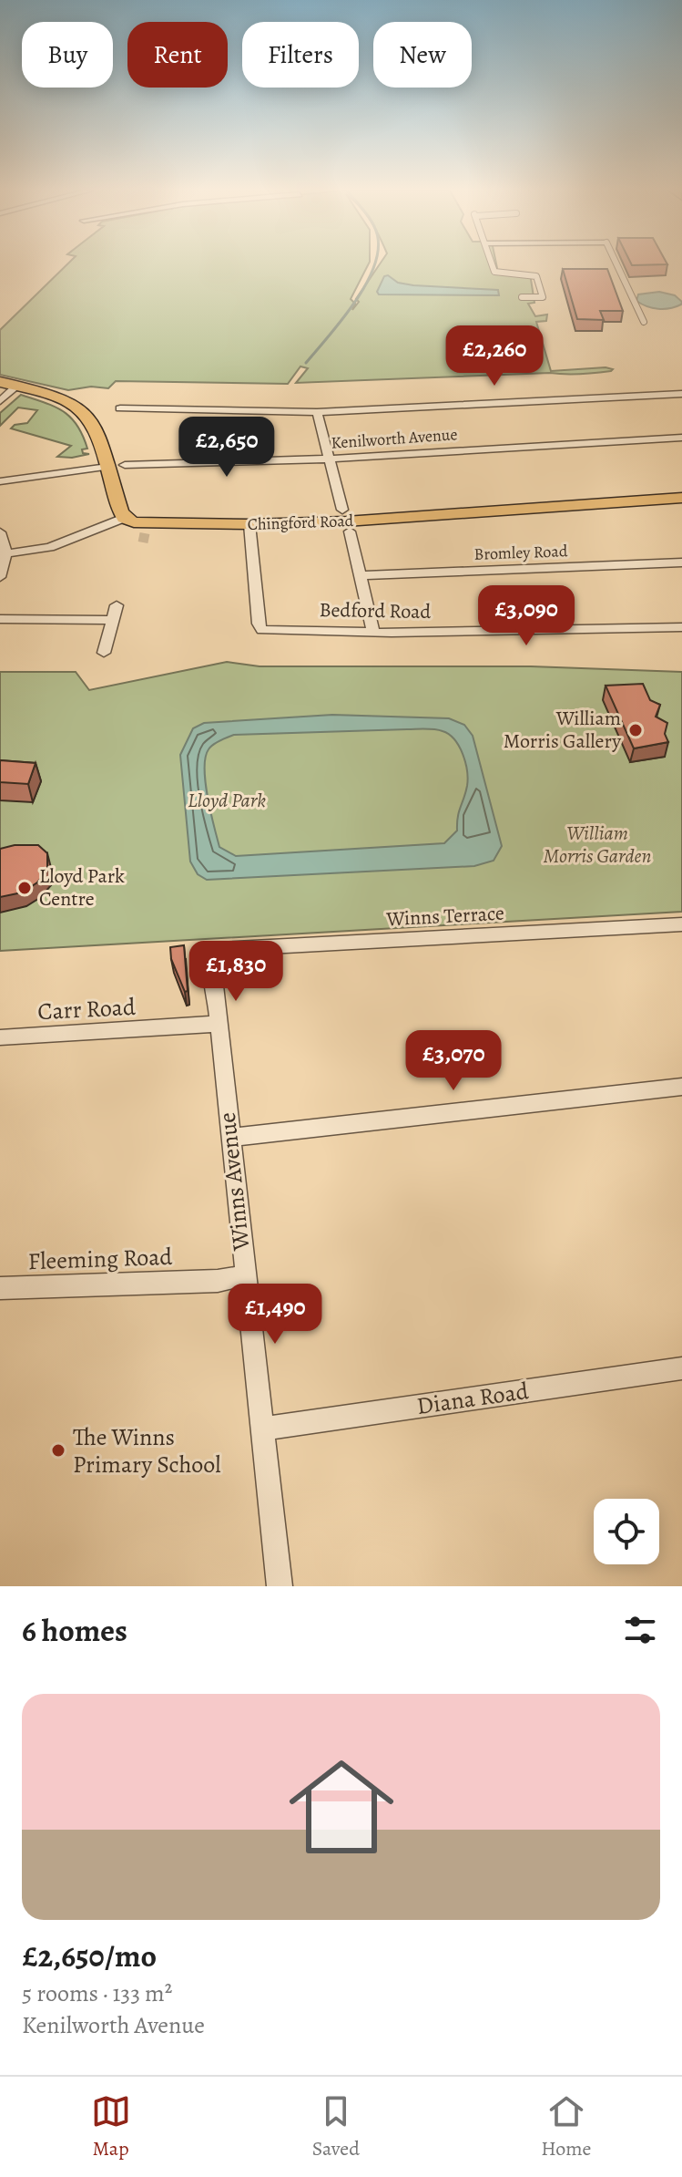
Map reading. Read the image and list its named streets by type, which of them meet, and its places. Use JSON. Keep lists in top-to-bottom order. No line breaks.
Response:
{"streets":{"main road":["Chingford Road"],"street":["Kenilworth Avenue","Bromley Road","Bedford Road","Winns Terrace","Carr Road","Winns Avenue","Fleeming Road","Diana Road"]},"crossings":[["Chingford Road","Bedford Road"],["Winns Terrace","Winns Avenue"],["Carr Road","Winns Avenue"],["Winns Avenue","Fleeming Road"],["Winns Avenue","Diana Road"]],"parks":["Lloyd Park","William Morris Garden"],"places":["William Morris Gallery","Lloyd Park Centre","The Winns Primary School"],"page":{"chip":["Buy","Rent","Filters","New"],"price":["£2,260","£2,650","£3,090","£1,830","£3,070","£1,490"],"heading":"6 homes","list":[{"name":"£2,650/mo","note":"5 rooms · 133 m² · Kenilworth Avenue"}],"tabs":["Map","Saved","Home"]}}
